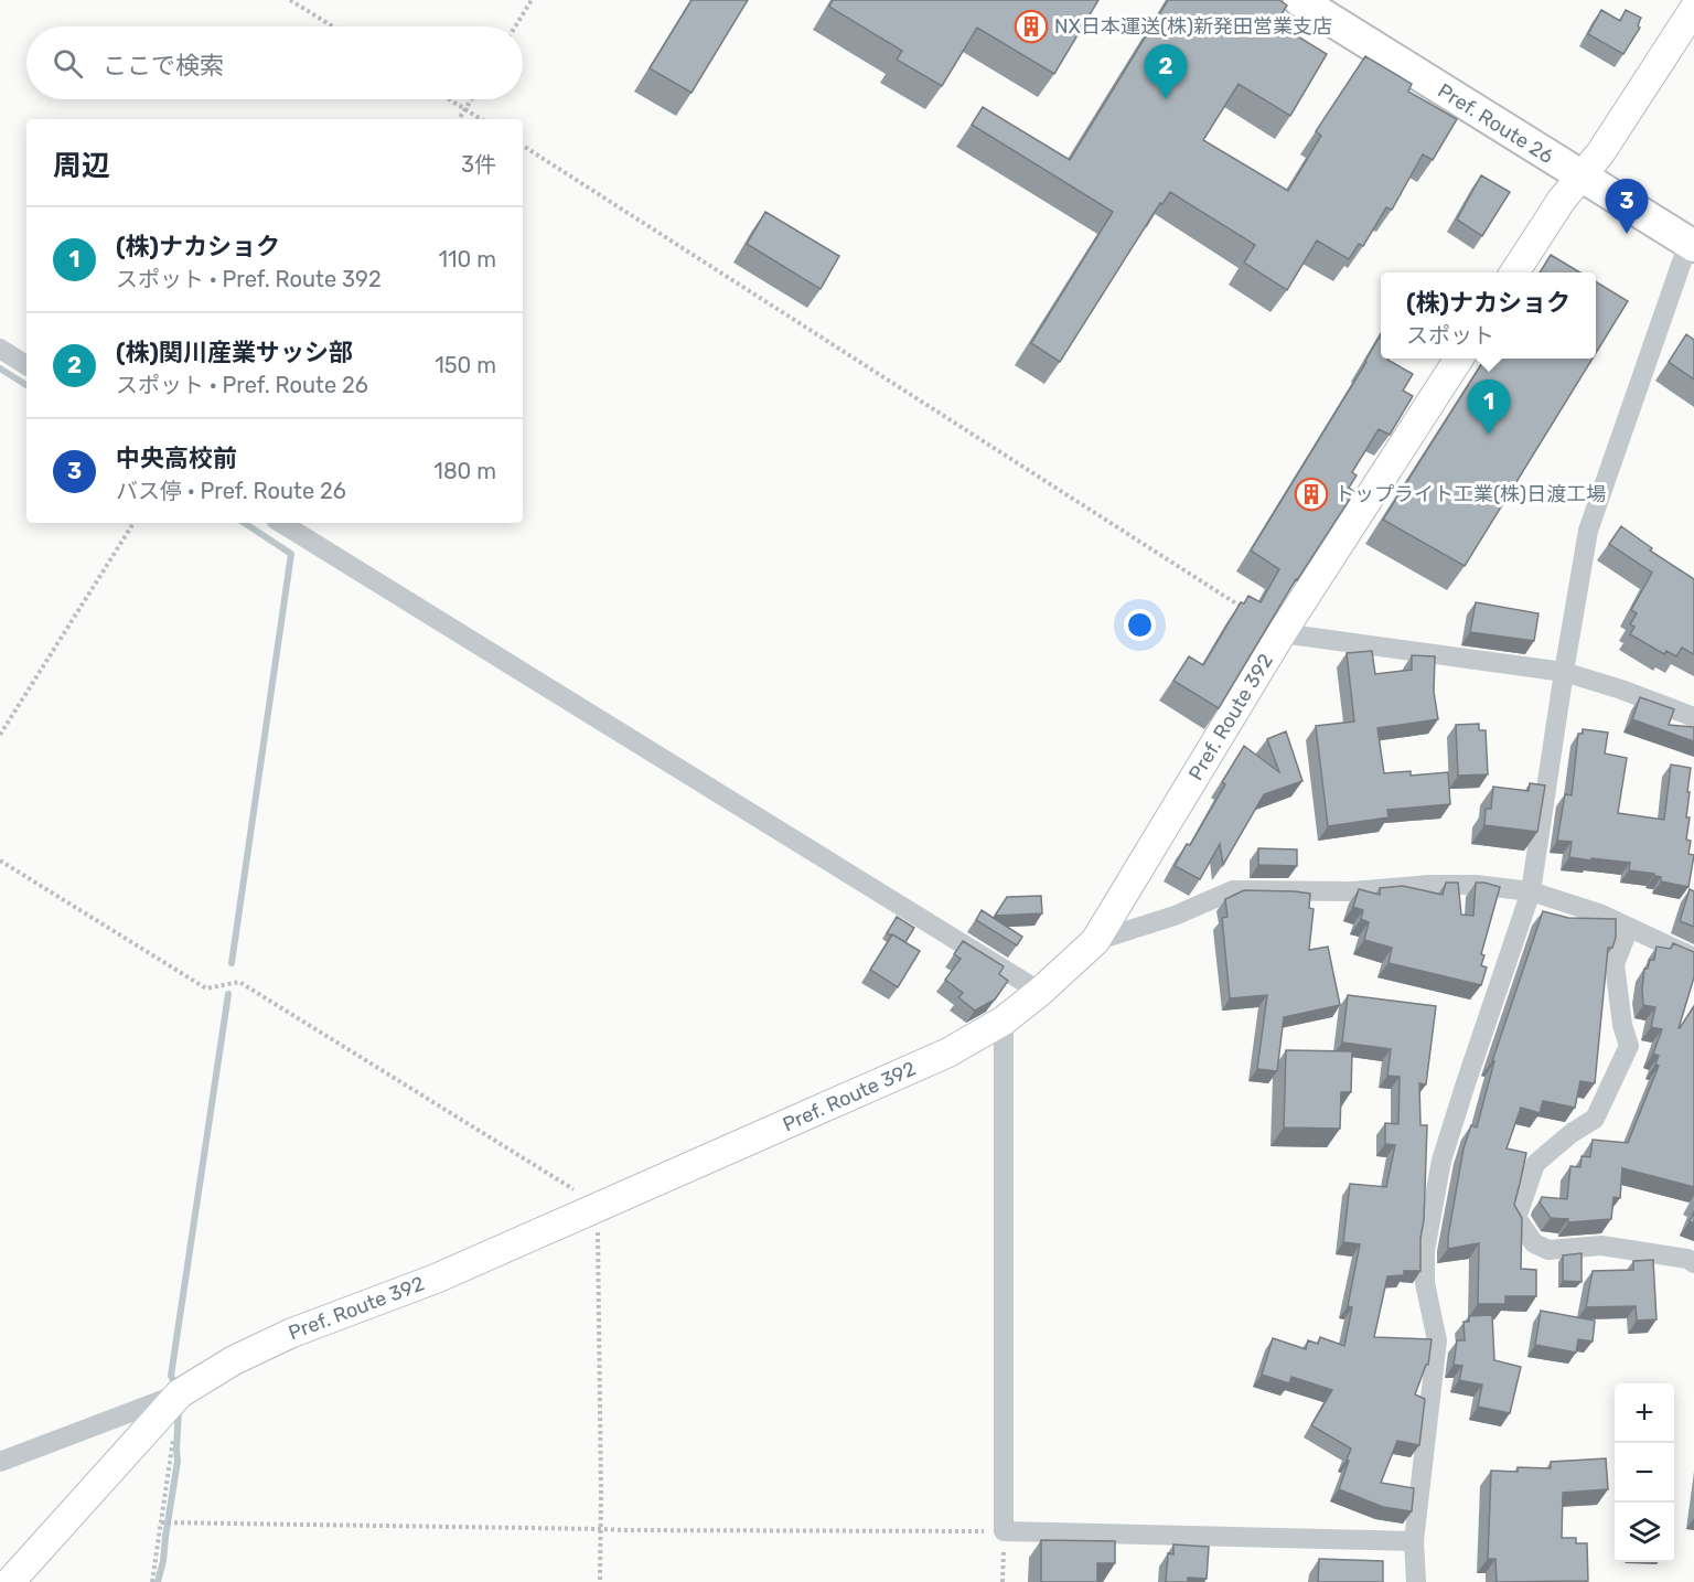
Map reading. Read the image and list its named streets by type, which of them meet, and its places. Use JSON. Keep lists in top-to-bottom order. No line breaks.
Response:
{"streets":{"main road":["Pref. Route 26","Pref. Route 392"]},"places":{"building":["NX日本運送(株)新発田営業支店","トップライト工業(株)日渡工場"]},"page":{"search":"ここで検索","pins":["2","3","1"],"heading":["周辺","3件"],"list":[{"mark":"1","name":"(株)ナカショク","note":"スポット · Pref. Route 392","value":"110 m"},{"mark":"2","name":"(株)関川産業サッシ部","note":"スポット · Pref. Route 26","value":"150 m"},{"mark":"3","name":"中央高校前","note":"バス停 · Pref. Route 26","value":"180 m"}],"popup":["(株)ナカショク","スポット"],"map_buttons":["+","−"]}}
